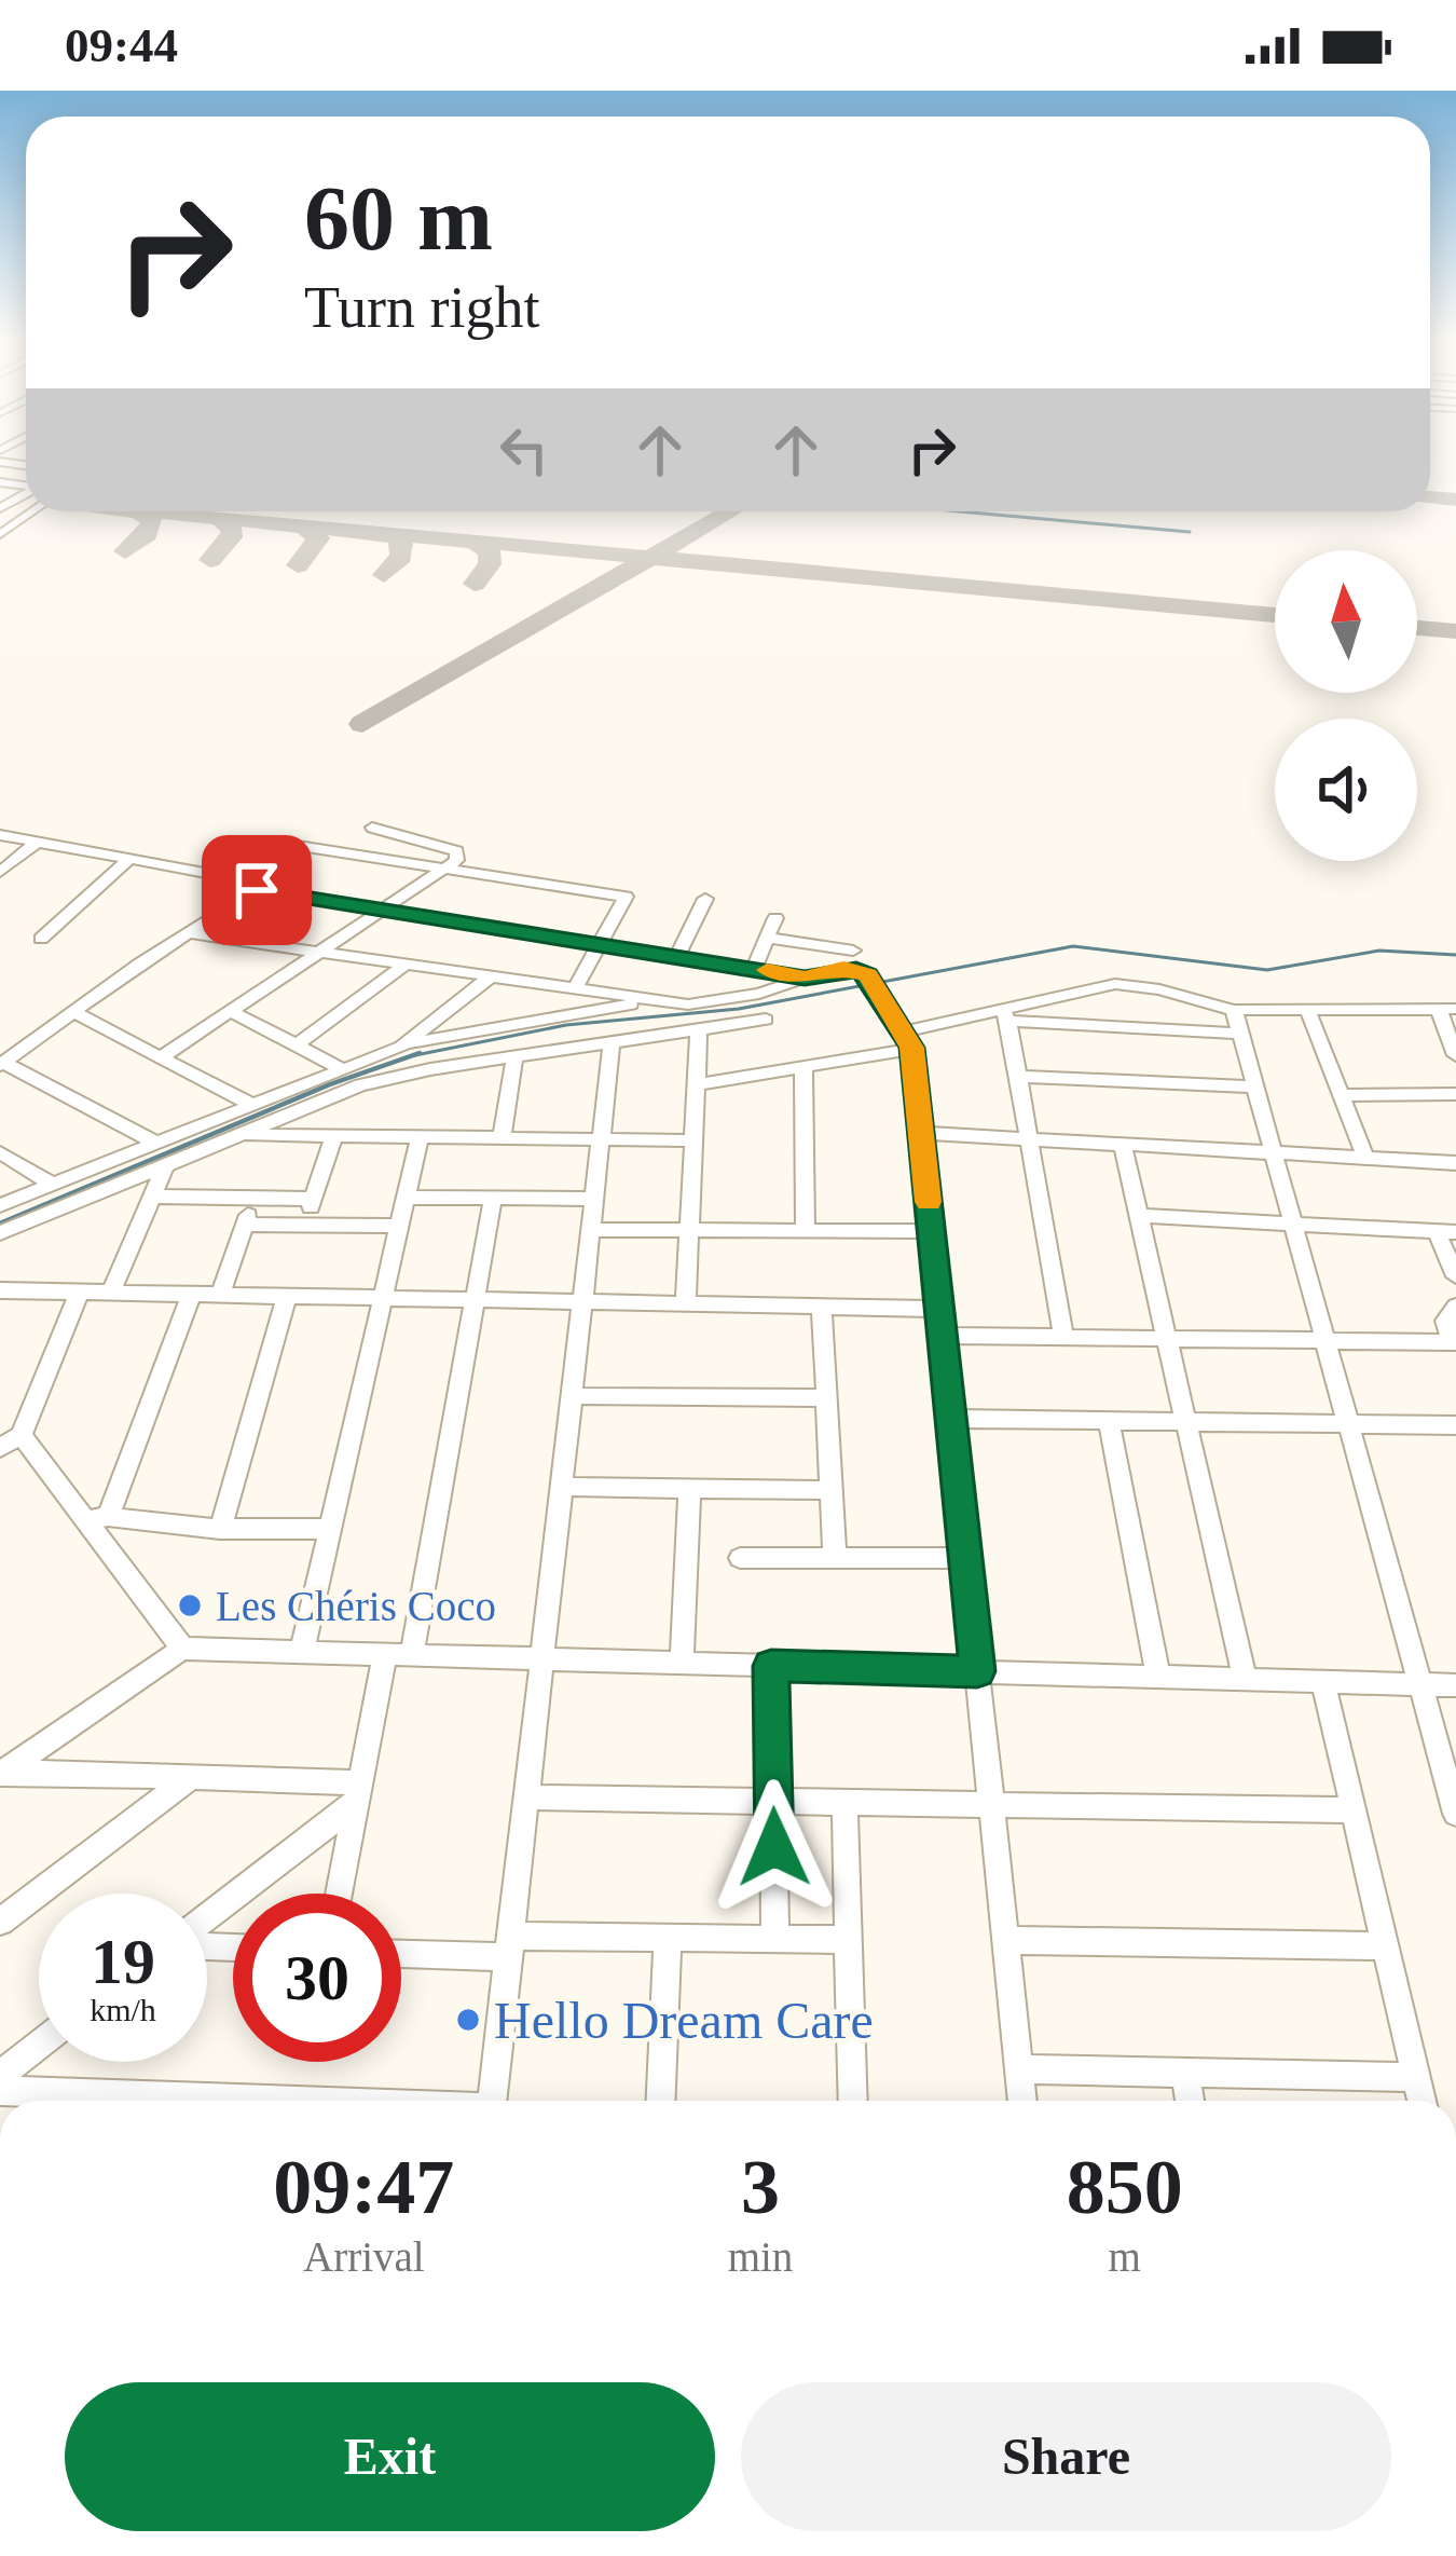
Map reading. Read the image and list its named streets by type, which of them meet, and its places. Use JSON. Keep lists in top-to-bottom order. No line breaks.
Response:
{"places":["Les Chéris Coco","Hello Dream Care"],"north":"top","page":{"status":"09:44","turn":["60 m","Turn right"],"speed":"19 km/h","limit":"30","eta":["09:47","Arrival","3","min","850","m"],"buttons":["Exit","Share"]}}
